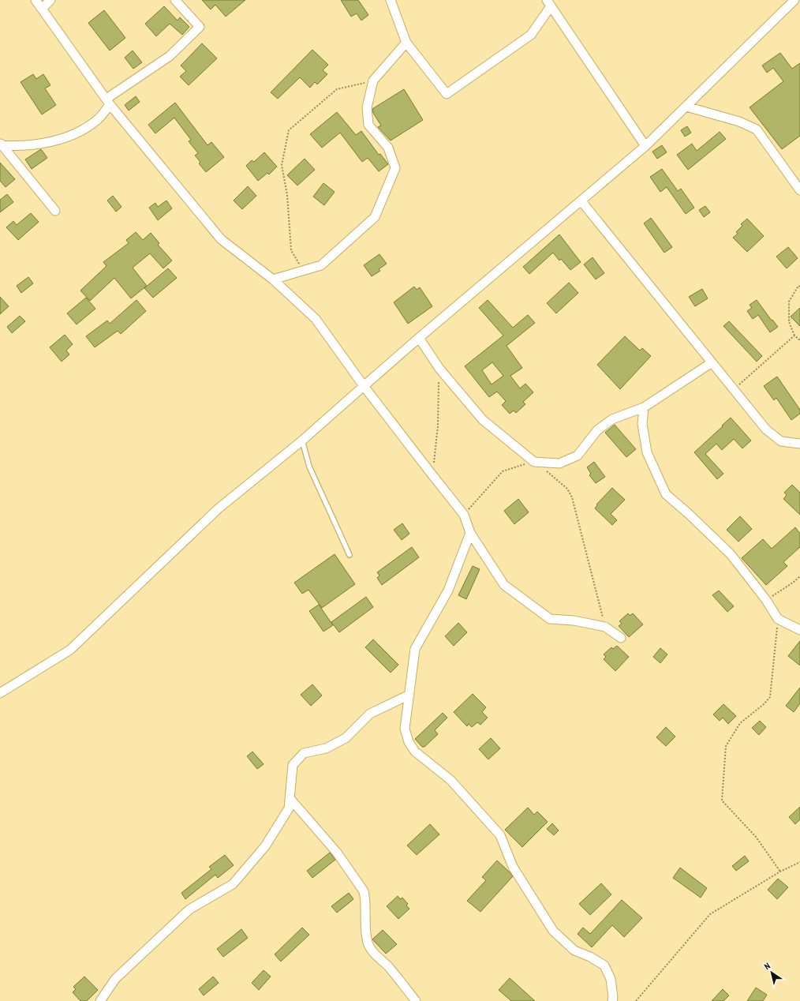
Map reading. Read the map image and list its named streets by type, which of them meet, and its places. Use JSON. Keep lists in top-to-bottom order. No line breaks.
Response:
{"north":"top left"}
